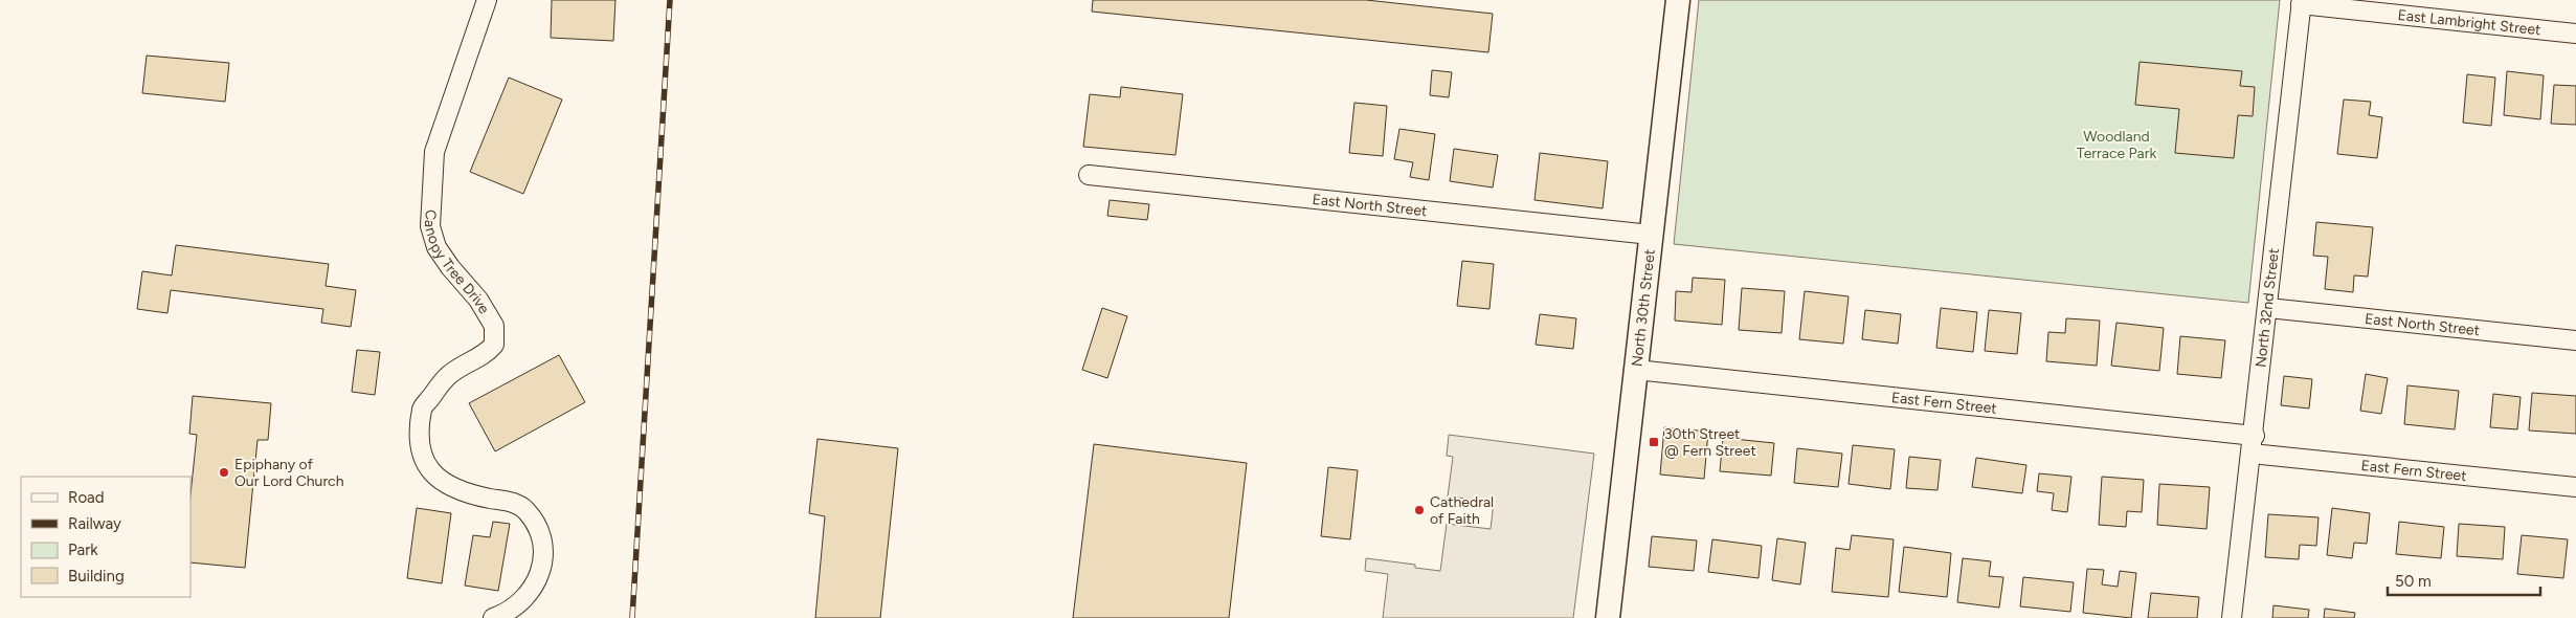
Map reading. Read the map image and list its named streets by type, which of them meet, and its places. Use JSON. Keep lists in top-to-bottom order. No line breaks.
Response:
{"streets":{"street":["East Lambright Street","East North Street","Canopy Tree Drive","North 30th Street","North 32nd Street","East Fern Street"]},"crossings":[["East Lambright Street","North 32nd Street"],["East North Street","North 30th Street"],["East North Street","North 32nd Street"],["North 30th Street","East Fern Street"],["North 32nd Street","East Fern Street"]],"parks":["Woodland Terrace Park"],"places":{"transit":["30th Street @ Fern Street"],"other":["Epiphany of Our Lord Church","Cathedral of Faith"]},"legend":["Road","Railway","Park","Building"],"scale_bar":"50 m"}
